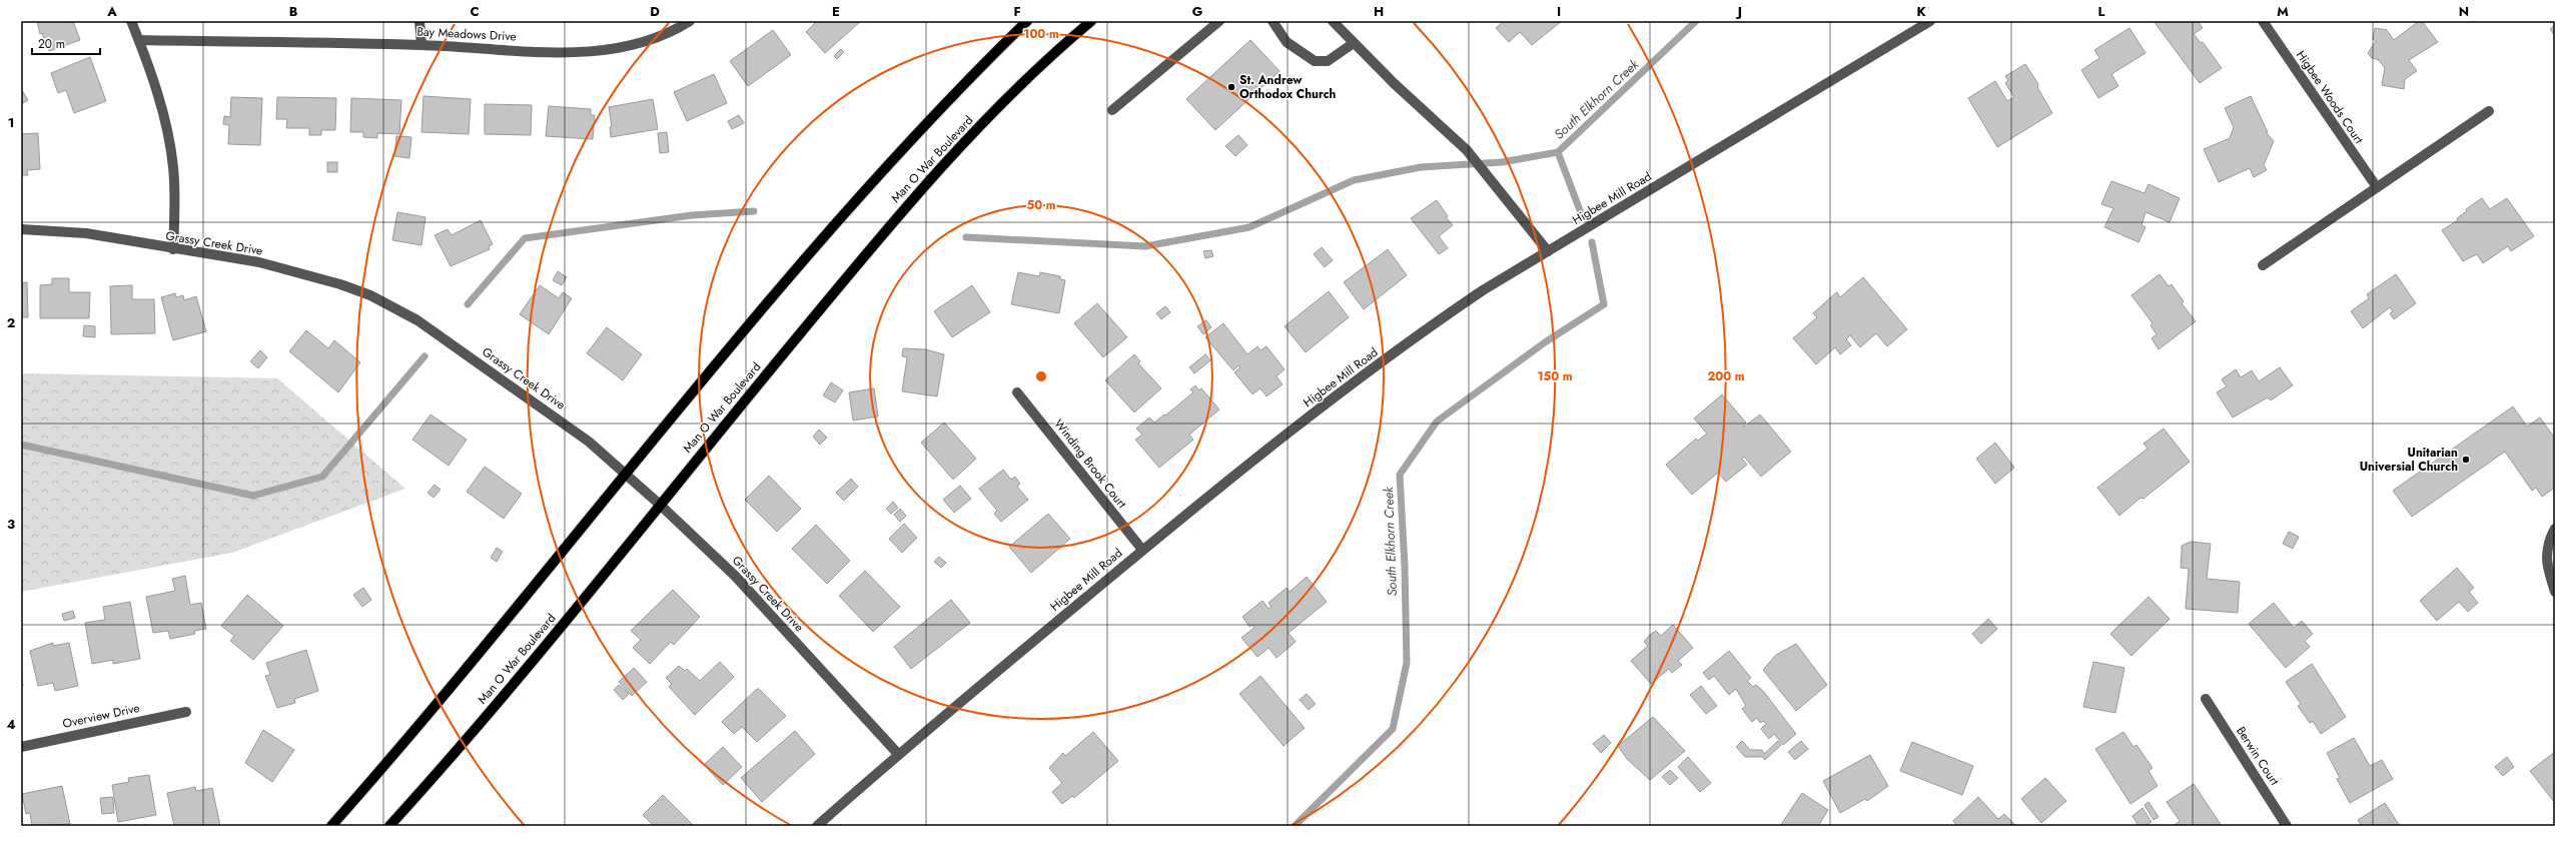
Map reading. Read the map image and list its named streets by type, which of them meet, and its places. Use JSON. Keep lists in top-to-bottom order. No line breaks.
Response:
{"streets":{"main road":["Man O War Boulevard"],"street":["Bay Meadows Drive","Higbee Woods Court","Higbee Mill Road","Grassy Creek Drive","Winding Brook Court","Overview Drive","Berwin Court"]},"crossings":[["Man O War Boulevard","Grassy Creek Drive"],["Higbee Mill Road","Grassy Creek Drive"],["Higbee Mill Road","Winding Brook Court"]],"water":["South Elkhorn Creek"],"places":["St. Andrew Orthodox Church","Unitarian Universial Church"],"scale_bar":"20 m","grid":{"columns":["A","B","C","D","E","F","G","H","I","J","K","L","M","N"],"rows":["1","2","3","4"]},"rings":["100 m","50 m","150 m","200 m"]}
